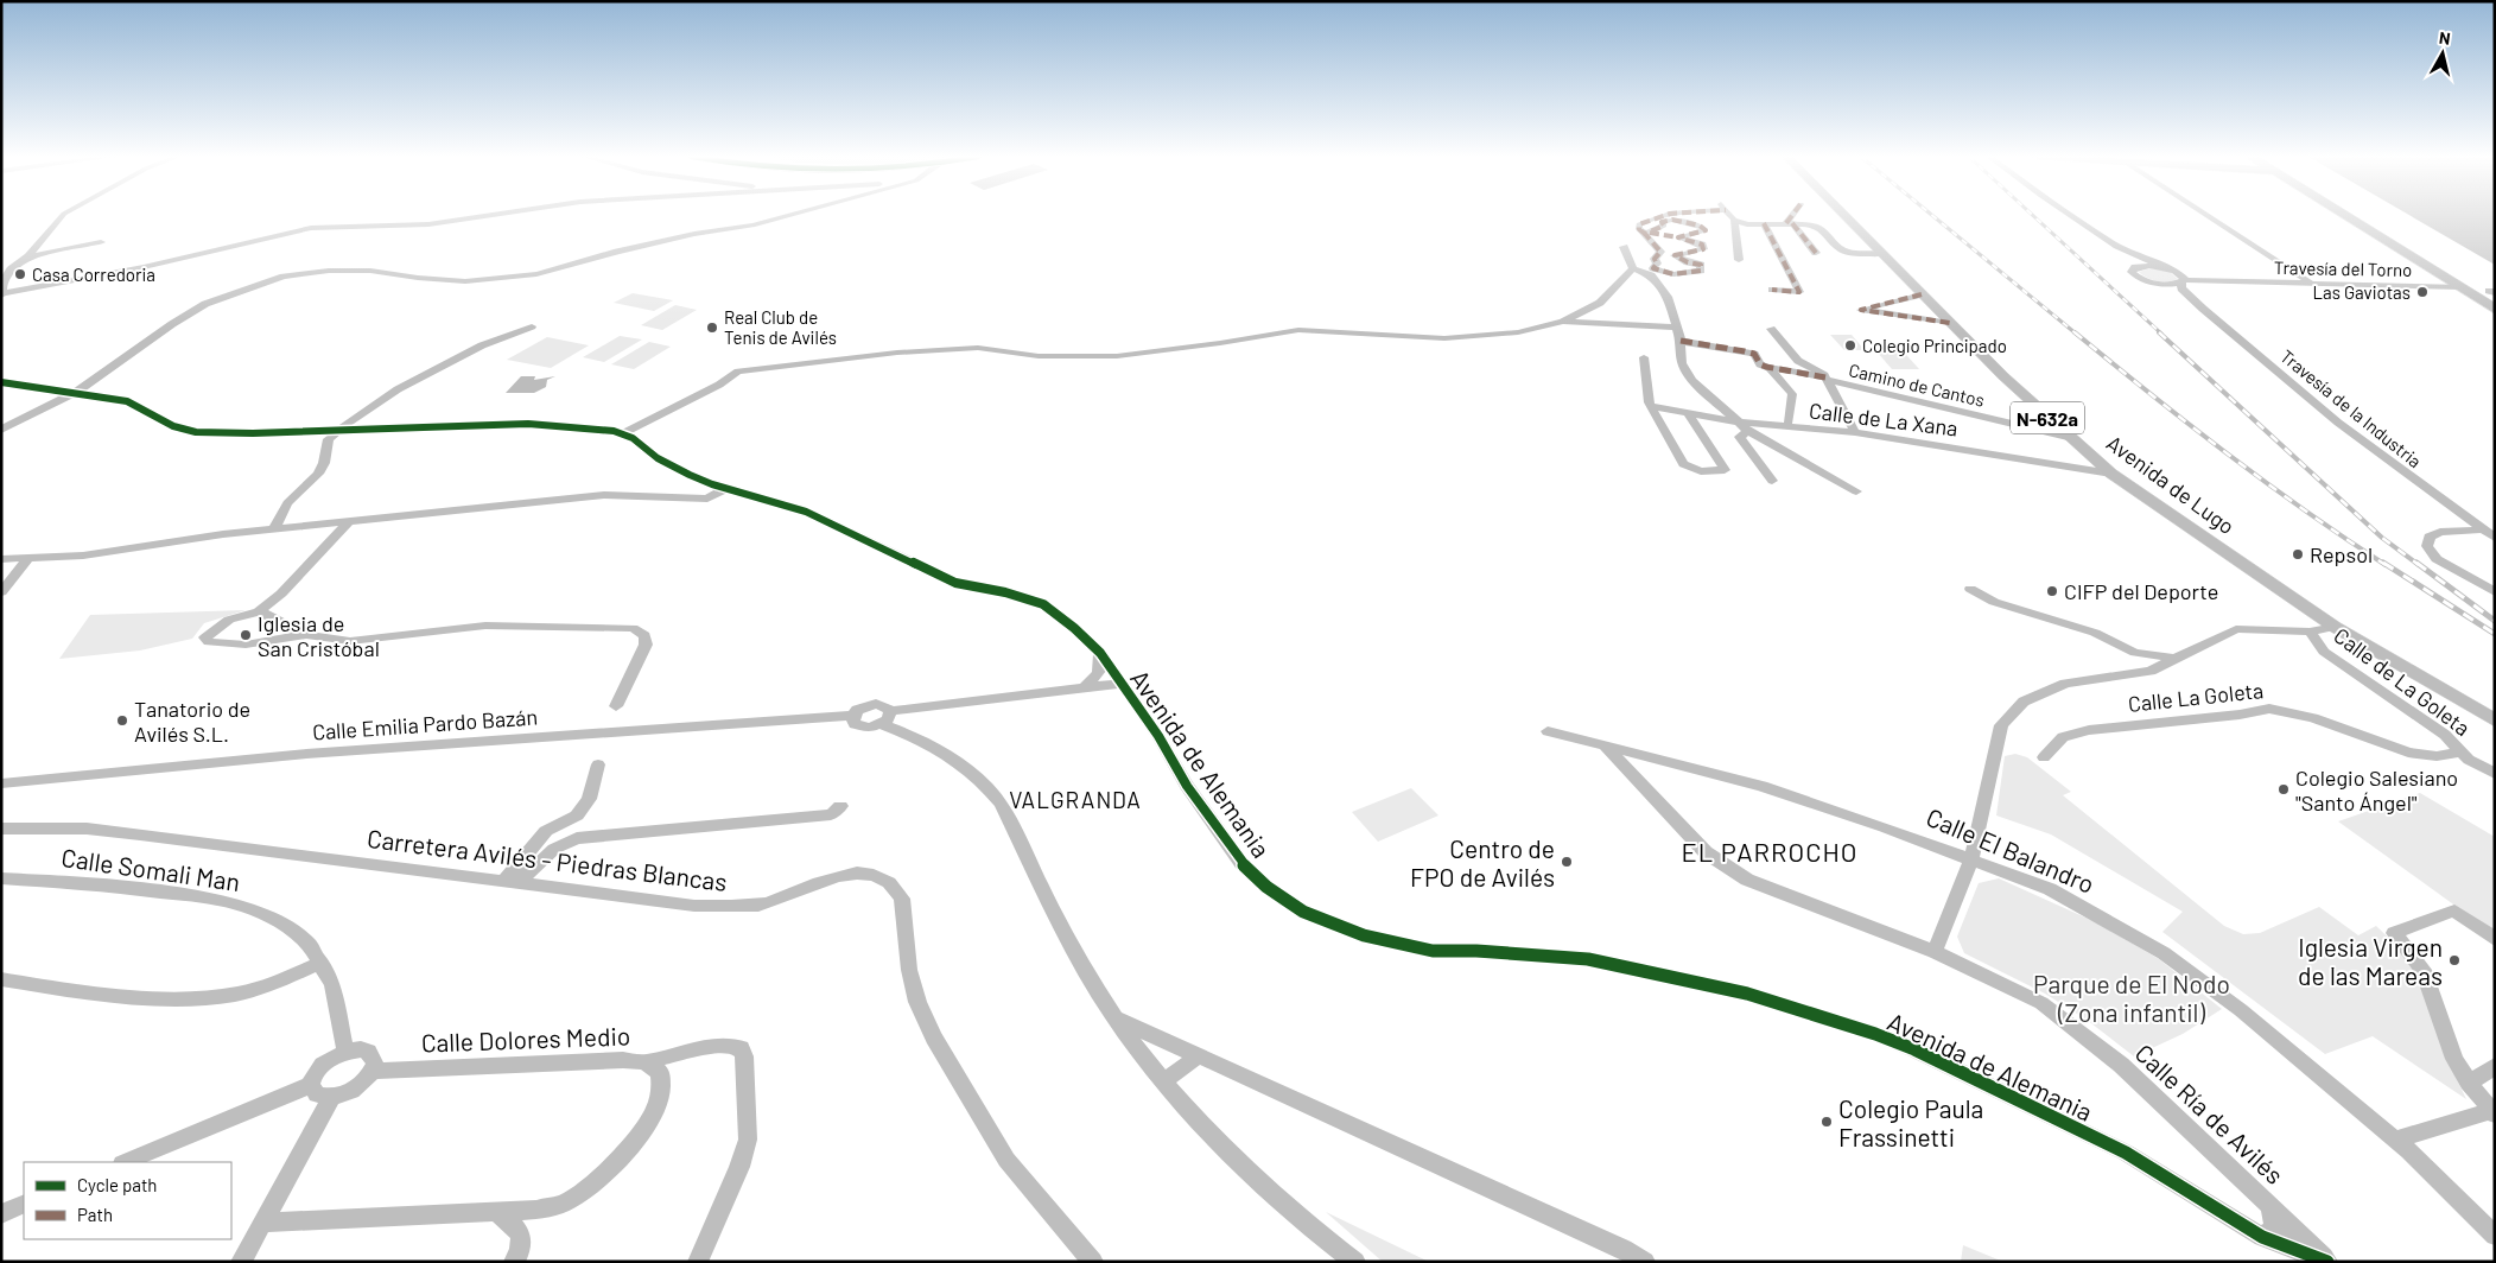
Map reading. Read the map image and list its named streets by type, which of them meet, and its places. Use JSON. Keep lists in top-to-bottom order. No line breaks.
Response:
{"streets":{"main road":["N-632a","Avenida de Lugo"],"street":["Travesía del Torno","Camino de Cantos","Travesía de la Industria","Calle de La Xana","Calle de La Goleta","Calle La Goleta","Calle Emilia Pardo Bazán","Avenida de Alemania","Calle El Balandro","Carretera Avilés - Piedras Blancas","Calle Somali Man","Calle Dolores Medio","Calle Ría de Avilés"]},"crossings":[["Travesía del Torno","Travesía de la Industria"],["Camino de Cantos","Avenida de Lugo"],["Calle de La Xana","Avenida de Lugo"],["Avenida de Lugo","Calle de La Goleta"],["Calle de La Goleta","Calle La Goleta"],["Avenida de Alemania","Calle Ría de Avilés"],["Calle El Balandro","Calle Ría de Avilés"]],"districts":["VALGRANDA","EL PARROCHO"],"parks":["Parque de El Nodo (Zona infantil)"],"places":["Casa Corredoria","Las Gaviotas","Real Club de Tenis de Avilés","Colegio Principado","Repsol","CIFP del Deporte","Iglesia de San Cristóbal","Tanatorio de Avilés S.L.","Colegio Salesiano \"Santo Ángel\"","Centro de FPO de Avilés","Iglesia Virgen de las Mareas","Colegio Paula Frassinetti"],"legend":["Cycle path","Path"],"north":"top"}
